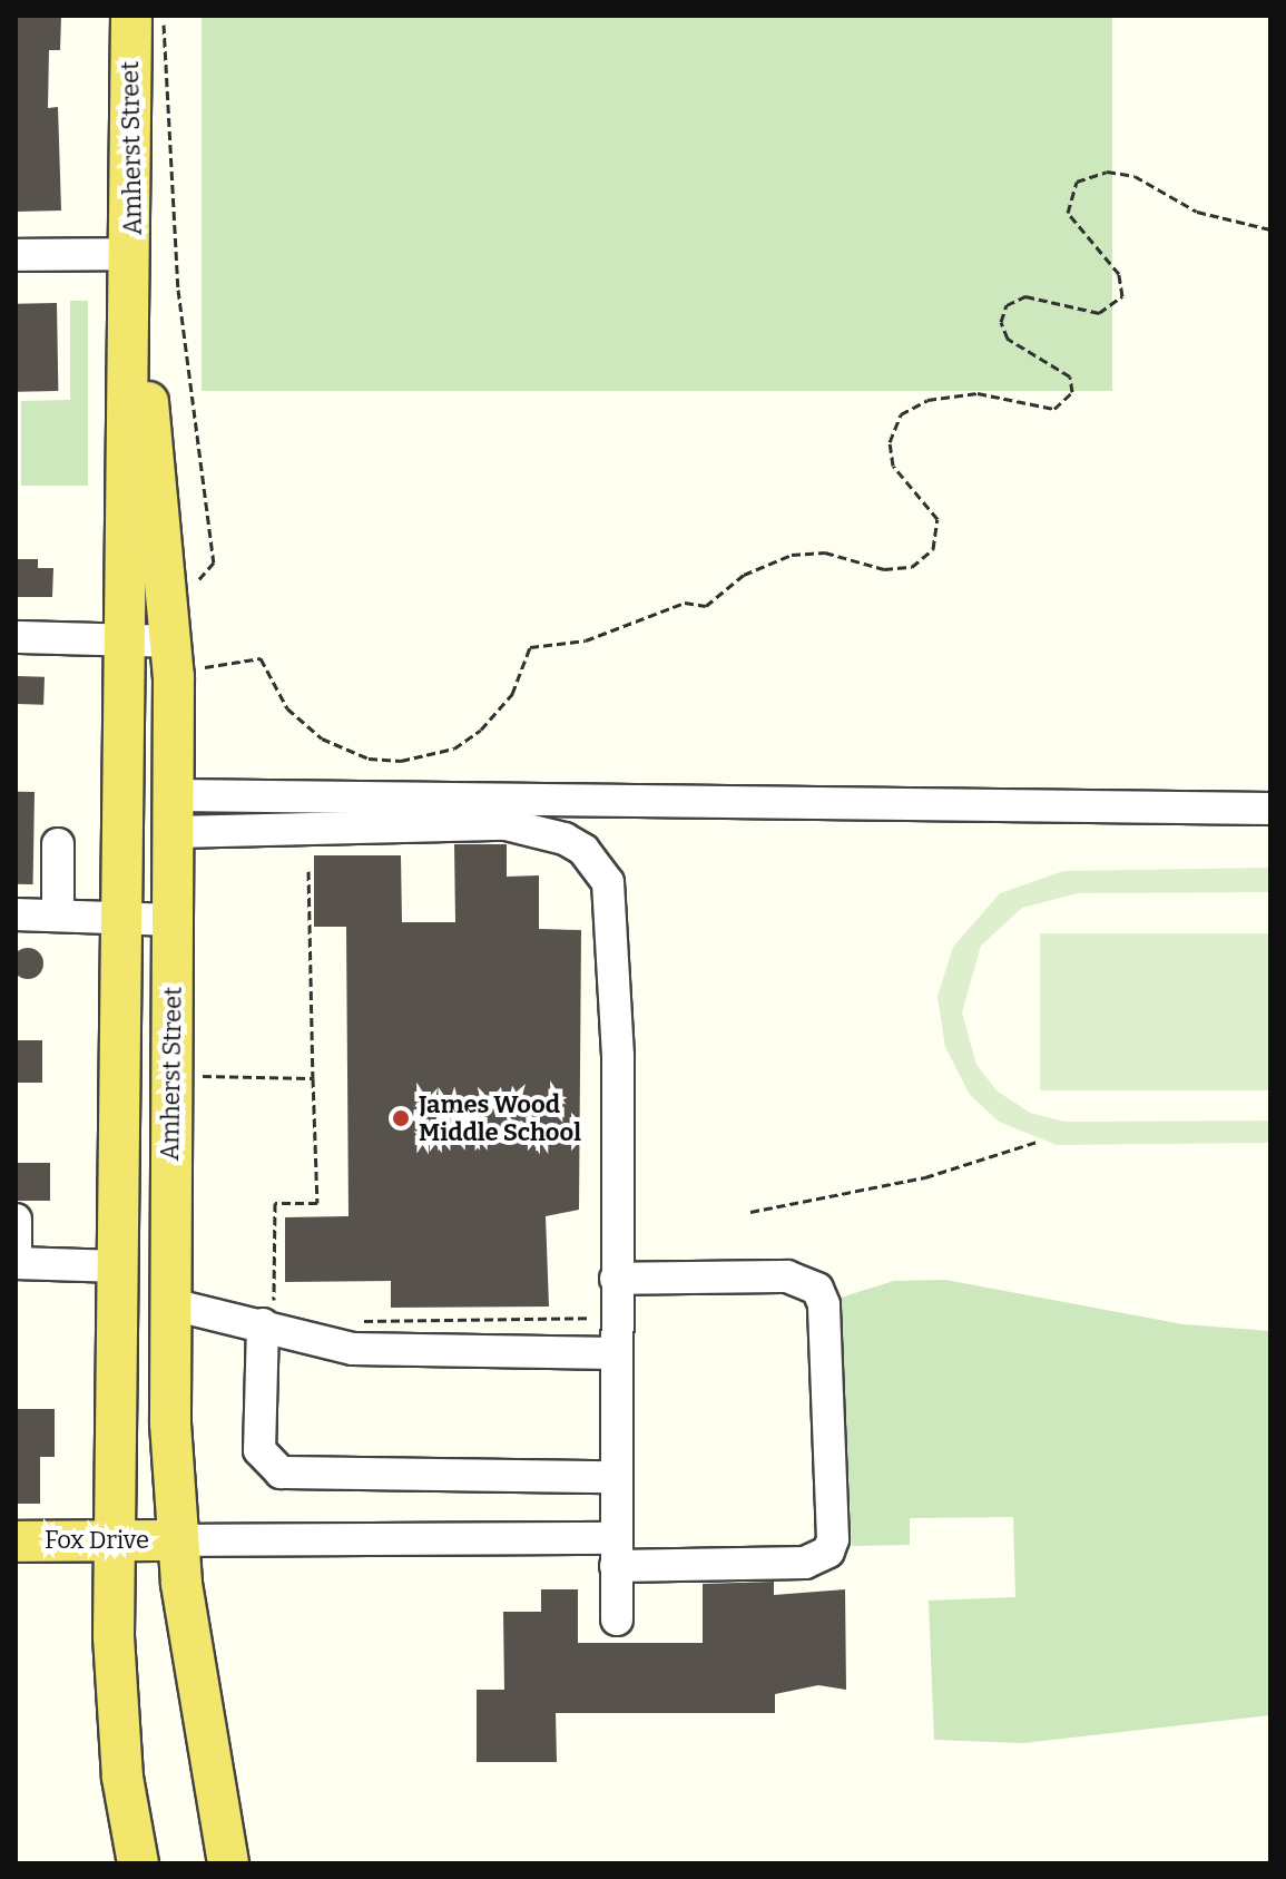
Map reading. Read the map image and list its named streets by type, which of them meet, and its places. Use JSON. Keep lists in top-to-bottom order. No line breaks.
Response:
{"streets":{"main road":["Amherst Street","Fox Drive"]},"crossings":[["Amherst Street","Fox Drive"]],"places":["James Wood Middle School"]}
